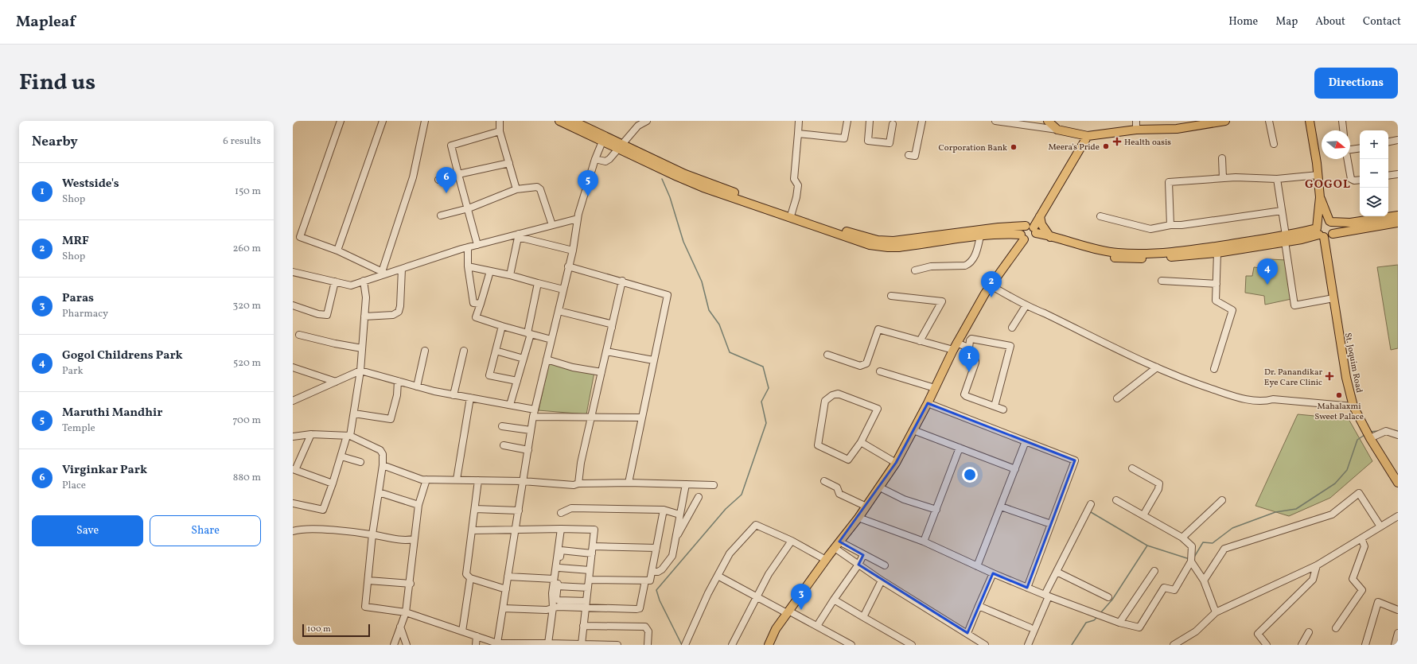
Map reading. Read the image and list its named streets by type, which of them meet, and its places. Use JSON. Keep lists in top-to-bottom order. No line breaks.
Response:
{"streets":{"main road":["St. Joquim Road"]},"districts":["GOGOL"],"places":{"health":["Health oasis","Dr. Panandikar Eye Care Clinic"],"other":["Meera's Pride","Corporation Bank","Mahalaxmi Sweet Palace"]},"scale_bar":"100 m","north":"right","page":{"header":"Mapleaf","nav":["Home","Map","About","Contact"],"title":"Find us","buttons":["Directions",["Save","Share"]],"heading":["Nearby","6 results"],"map_buttons":["+","−"],"list":[{"mark":"1","name":"Westside's","note":"Shop","value":"150 m"},{"mark":"2","name":"MRF","note":"Shop","value":"260 m"},{"mark":"3","name":"Paras","note":"Pharmacy","value":"320 m"},{"mark":"4","name":"Gogol Childrens Park","note":"Park","value":"520 m"},{"mark":"5","name":"Maruthi Mandhir","note":"Temple","value":"700 m"},{"mark":"6","name":"Virginkar Park","note":"Place","value":"880 m"}],"pins":["6","5","4","2","1","3"],"scale":"100 m"}}
